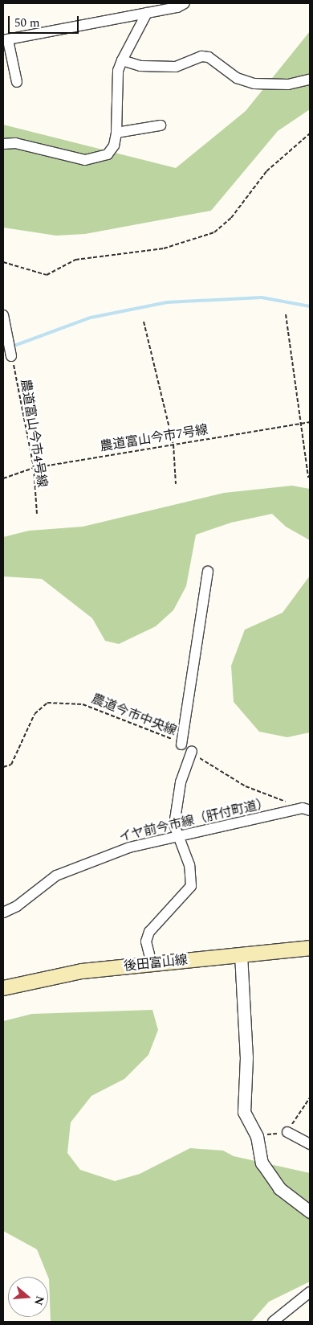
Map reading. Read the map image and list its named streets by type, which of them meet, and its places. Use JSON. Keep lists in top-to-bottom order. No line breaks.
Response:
{"streets":{"main road":["後田富山線"],"street":["イヤ前今市線（肝付町道）"],"path":["農道富山今市4号線","農道富山今市7号線","農道今市中央線"]},"crossings":[["農道富山今市4号線","農道富山今市7号線"]],"scale_bar":"50 m","north":"right"}
